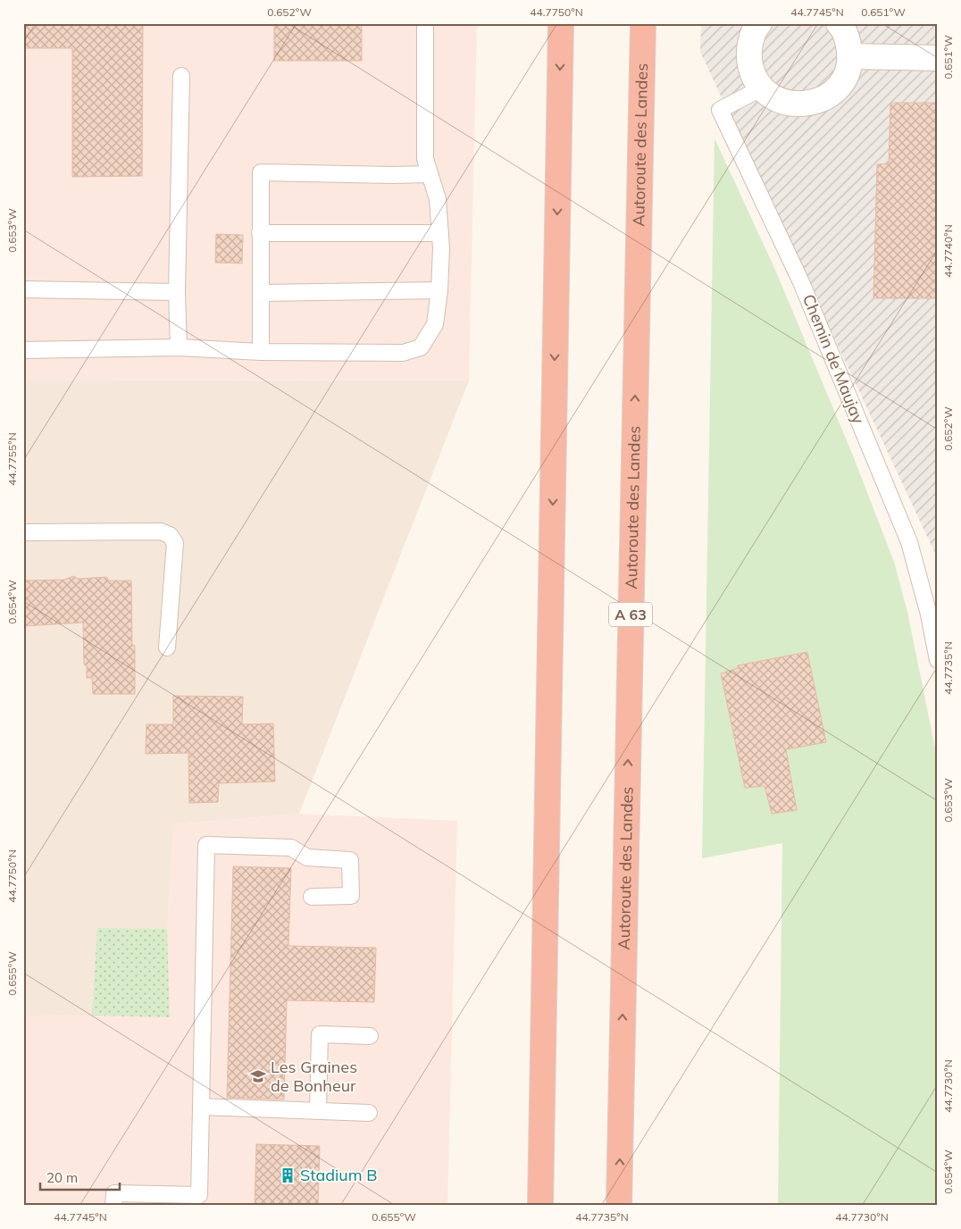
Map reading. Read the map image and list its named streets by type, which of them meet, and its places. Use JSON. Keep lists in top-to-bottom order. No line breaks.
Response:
{"streets":{"highway":["Autoroute des Landes","A 63"],"lane":["Chemin de Maujay"]},"places":{"school or university":["Les Graines de Bonheur"],"building":["Stadium B"]},"scale_bar":"20 m","coordinates":["0.652°W","44.7750°N","44.7745°N","0.651°W","0.653°W","44.7740°N","44.7755°N","0.654°W","44.7735°N","0.655°W","44.7730°N"]}
